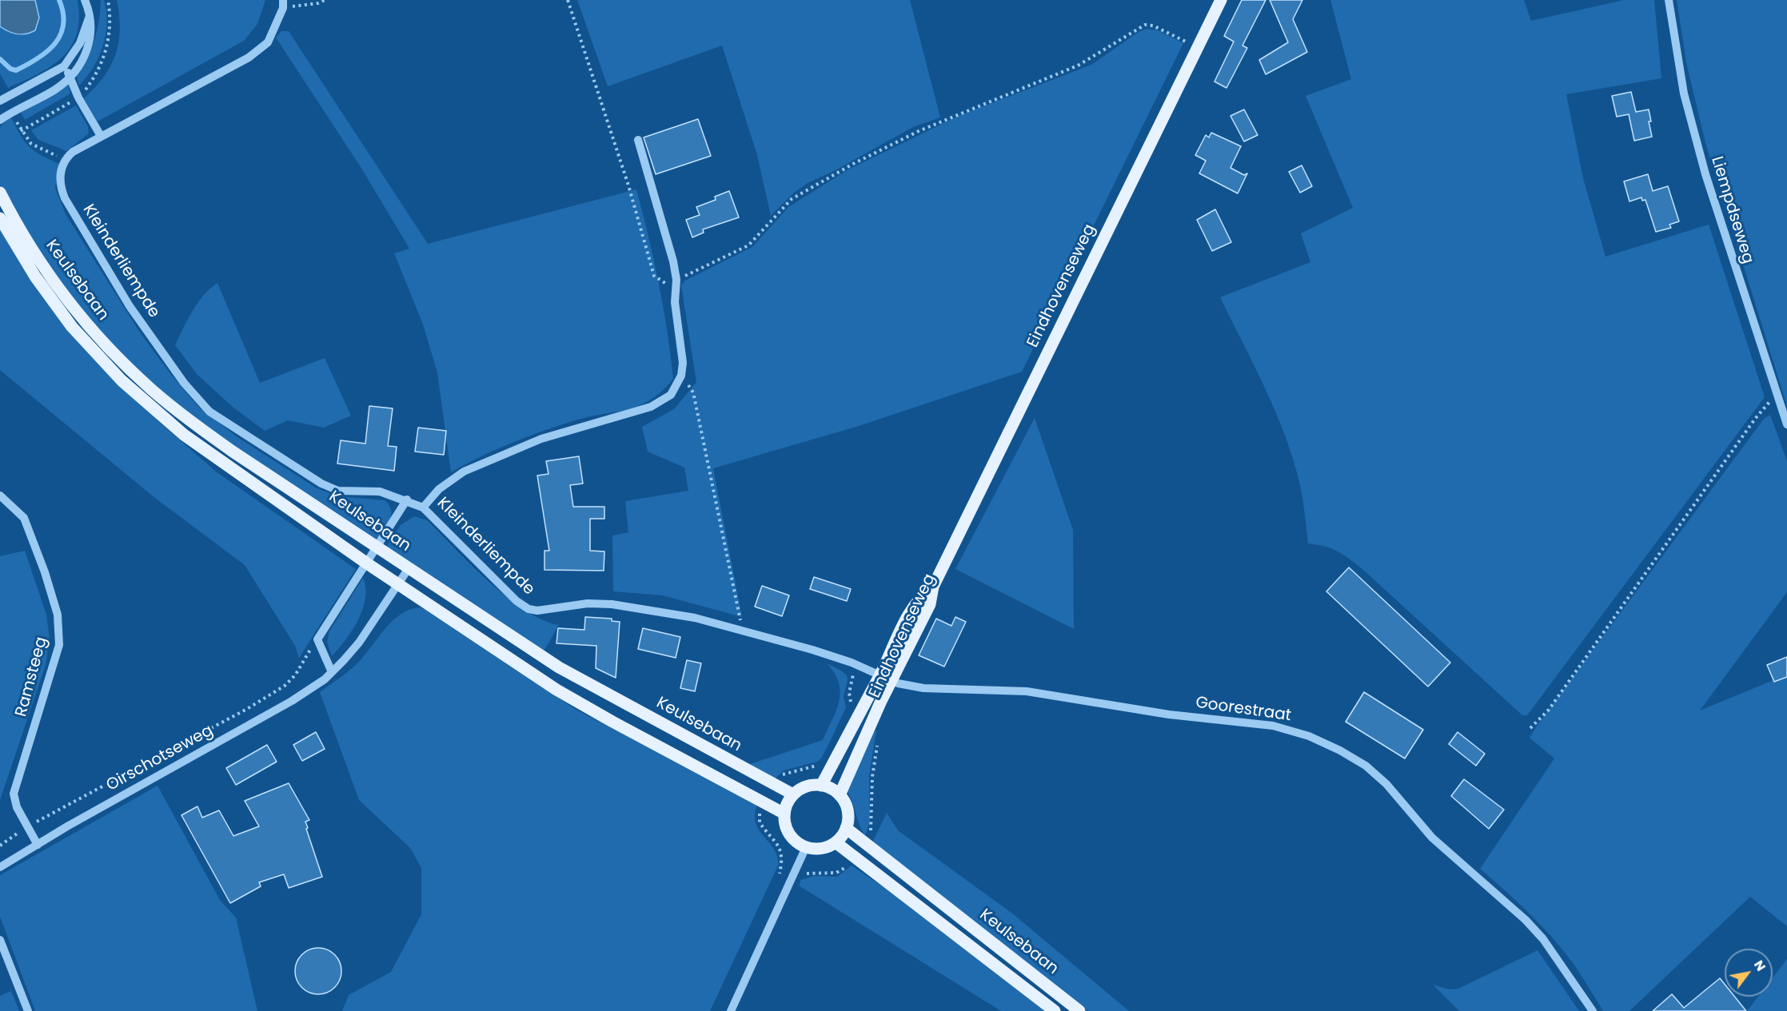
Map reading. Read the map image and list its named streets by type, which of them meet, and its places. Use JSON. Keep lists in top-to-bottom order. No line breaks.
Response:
{"streets":{"main road":["Keulsebaan","Eindhovenseweg"],"street":["Liempdseweg","Kleinderliempde","Ramsteeg","Goorestraat","Oirschotseweg"]},"crossings":[["Kleinderliempde","Eindhovenseweg"],["Kleinderliempde","Goorestraat"],["Keulsebaan","Eindhovenseweg"],["Keulsebaan","Oirschotseweg"],["Eindhovenseweg","Goorestraat"],["Ramsteeg","Oirschotseweg"]],"north":"top right"}
